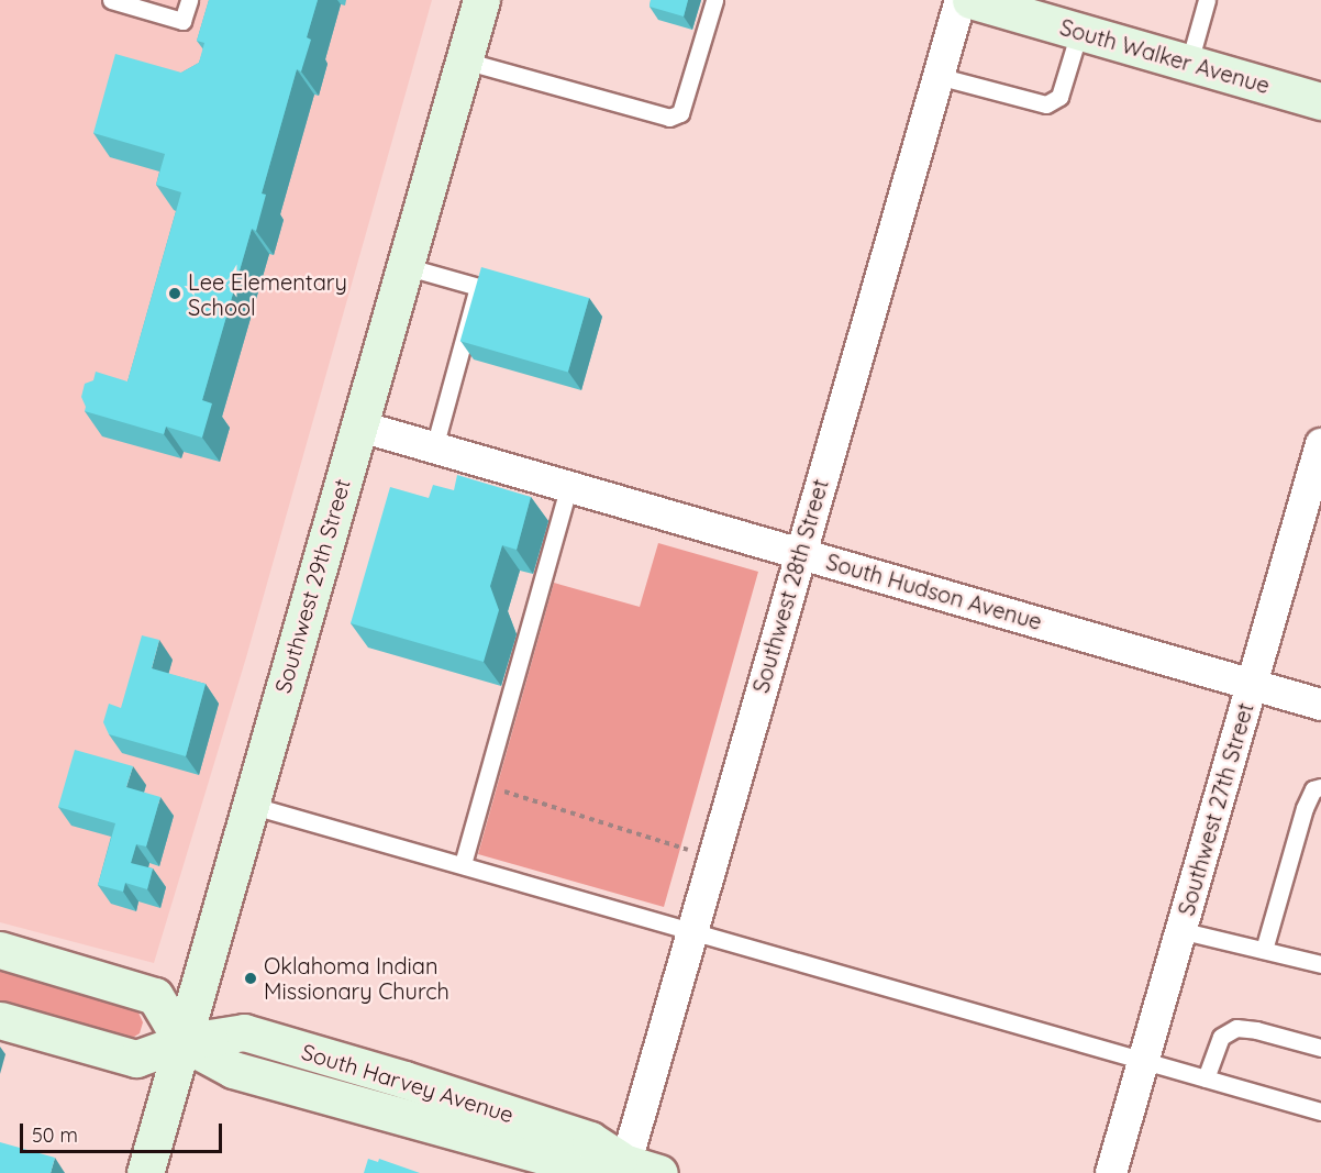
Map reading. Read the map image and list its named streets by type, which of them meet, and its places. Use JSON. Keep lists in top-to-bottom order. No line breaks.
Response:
{"streets":{"main road":["South Walker Avenue","Southwest 29th Street","South Harvey Avenue"],"street":["Southwest 28th Street","South Hudson Avenue","Southwest 27th Street"]},"crossings":[["Southwest 29th Street","South Hudson Avenue"],["Southwest 29th Street","South Harvey Avenue"],["Southwest 28th Street","South Hudson Avenue"],["Southwest 28th Street","South Harvey Avenue"],["South Hudson Avenue","Southwest 27th Street"]],"places":["Lee Elementary School","Oklahoma Indian Missionary Church"],"scale_bar":"50 m"}
